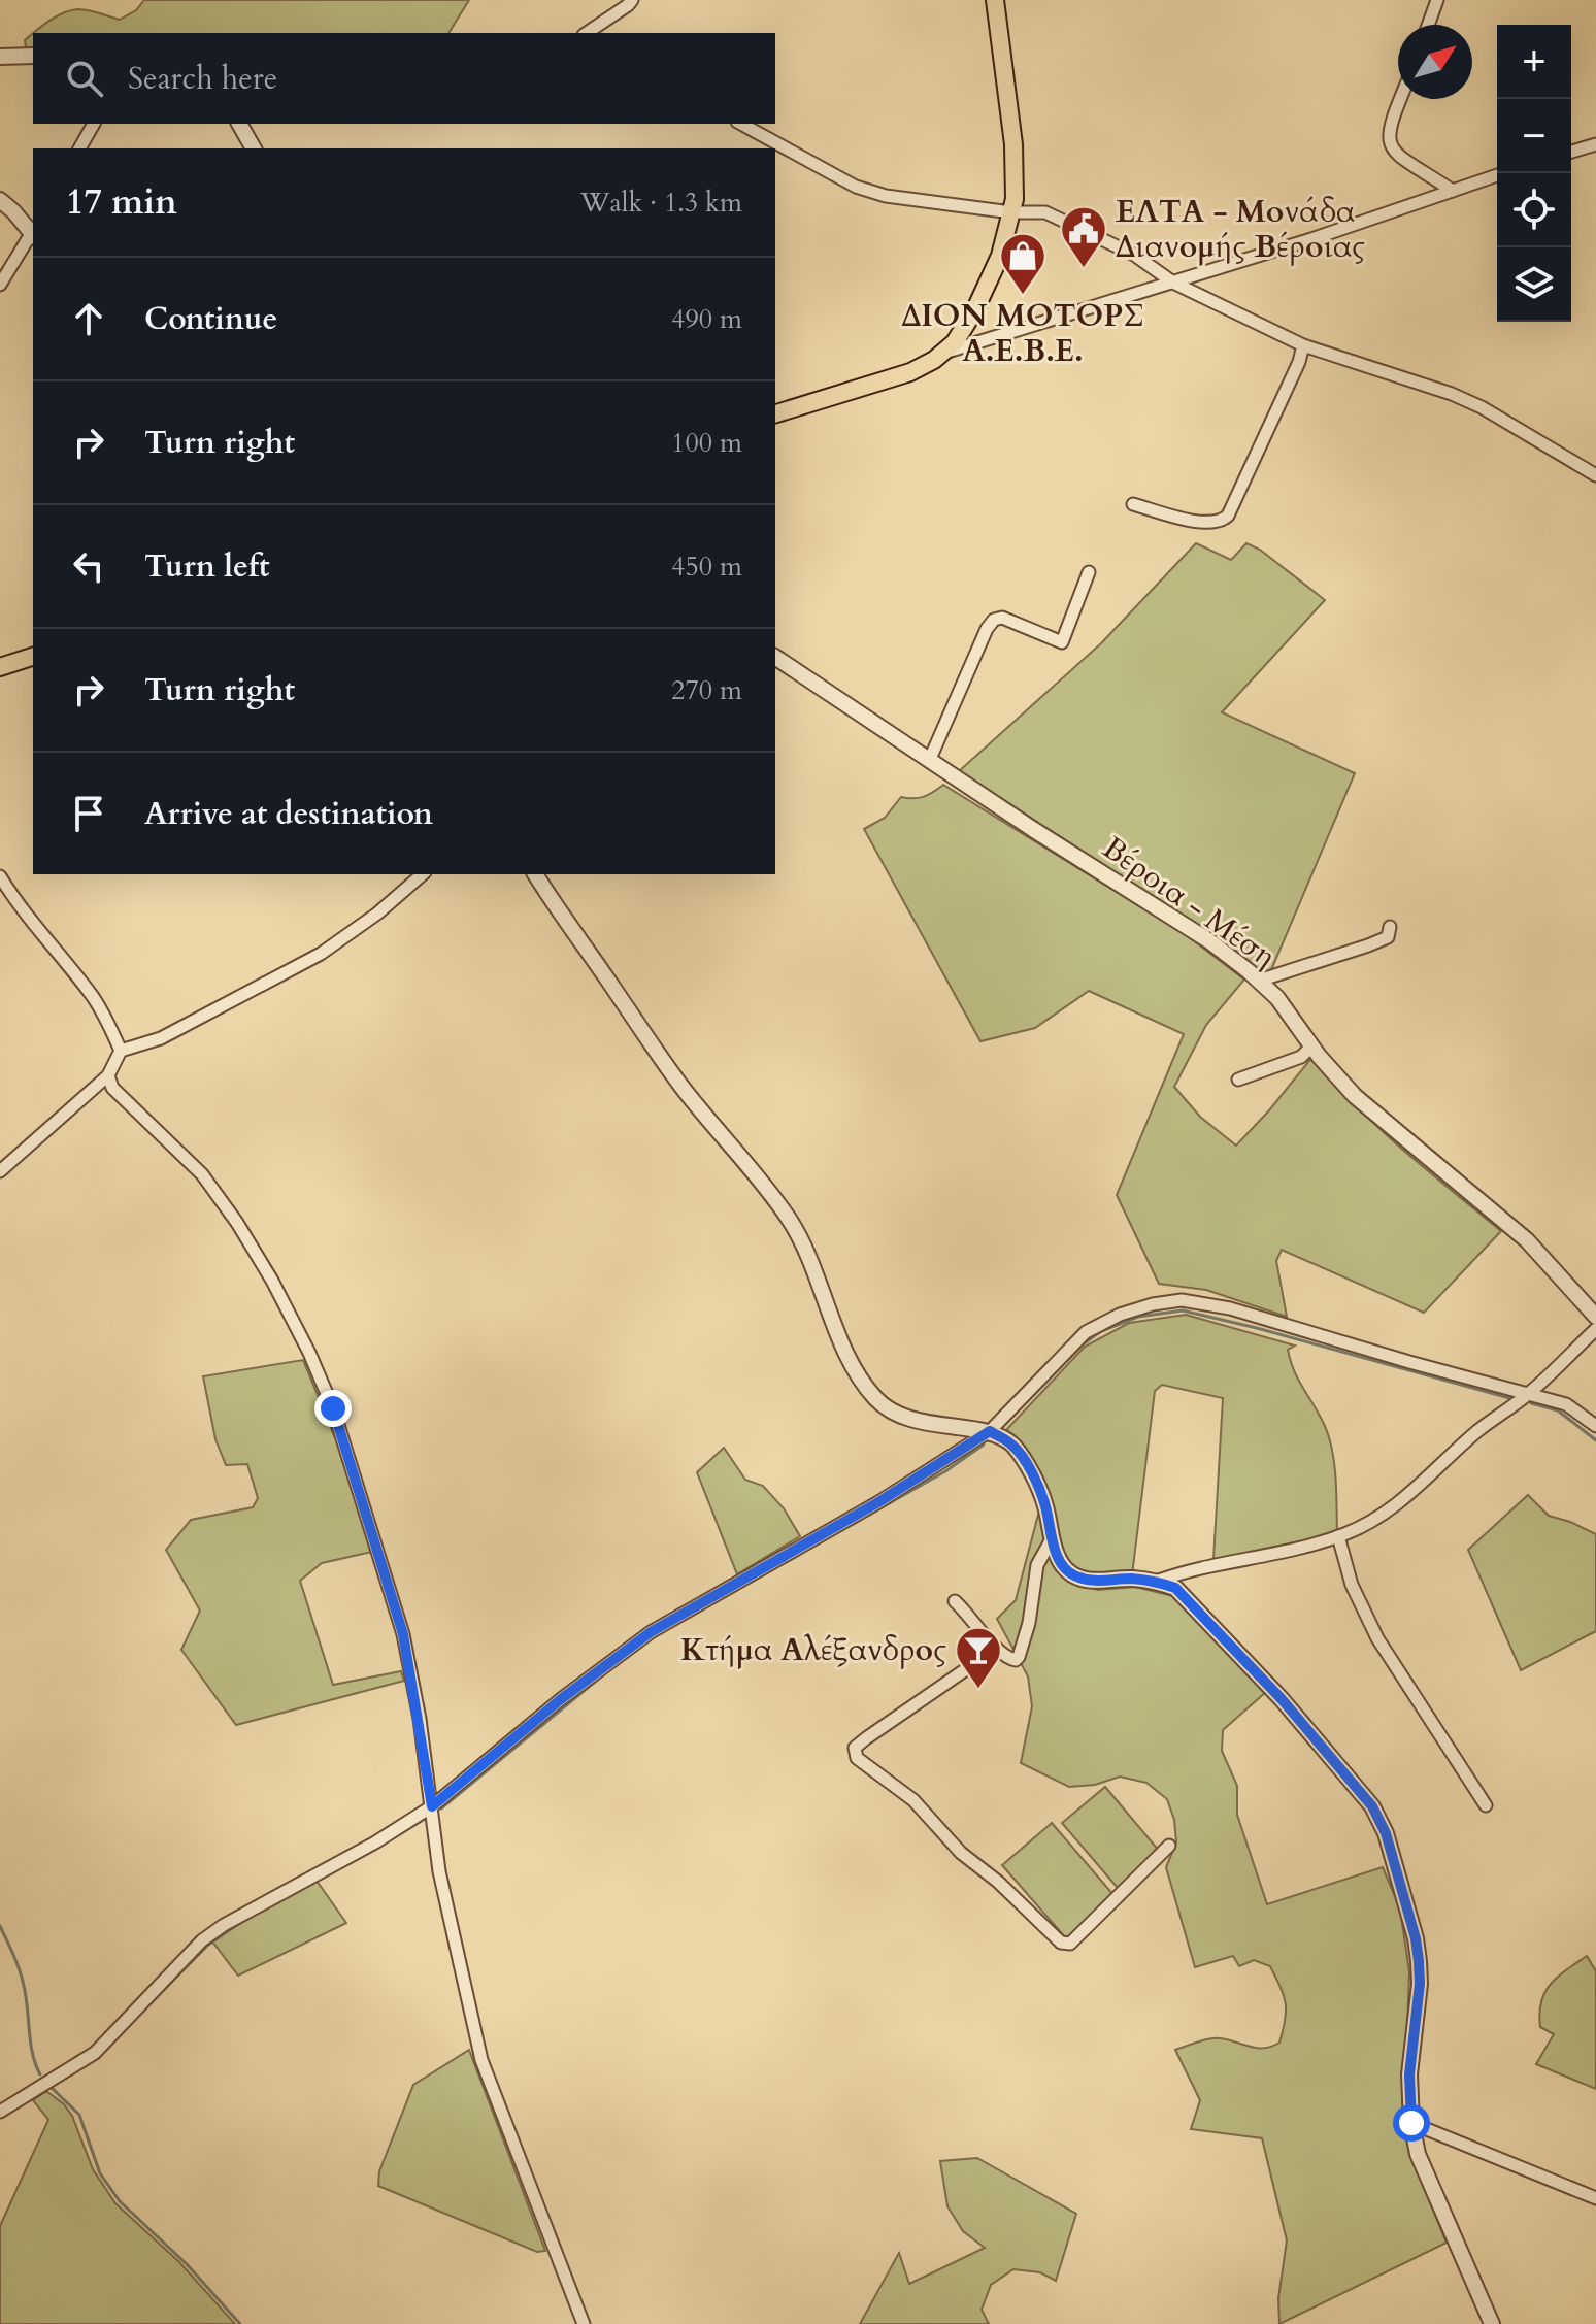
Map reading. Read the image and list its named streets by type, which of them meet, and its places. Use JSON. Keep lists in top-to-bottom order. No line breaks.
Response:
{"streets":{"street":["Βέροια - Μέση"]},"places":{"public building":["ΕΛΤΑ - Μονάδα Διανομής Βέροιας"],"shop":["ΔΙΟΝ ΜΟΤΟΡΣ Α.Ε.Β.Ε."],"bar":["Κτήμα Αλέξανδρος"]},"north":"top right","page":{"map_buttons":["+","−"],"search":"Search here","heading":["17 min","Walk · 1.3 km"],"list":[["Continue","490 m"],["Turn right","100 m"],["Turn left","450 m"],["Turn right","270 m"],"Arrive at destination"]}}
